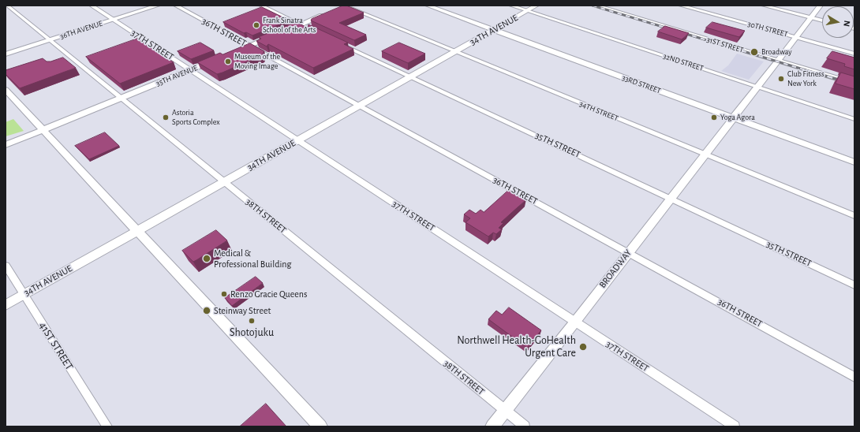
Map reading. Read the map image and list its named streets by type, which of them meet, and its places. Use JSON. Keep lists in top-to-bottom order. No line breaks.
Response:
{"streets":{"street":["30TH STREET","36TH AVENUE","34TH AVENUE","36TH STREET","37TH STREET","31ST STREET","32ND STREET","35TH AVENUE","33RD STREET","34TH STREET","35TH STREET","38TH STREET","BROADWAY","41ST STREET"]},"crossings":[["30TH STREET","BROADWAY"],["36TH AVENUE","37TH STREET"],["36TH AVENUE","38TH STREET"],["34TH AVENUE","36TH STREET"],["34TH AVENUE","37TH STREET"],["34TH AVENUE","32ND STREET"],["34TH AVENUE","33RD STREET"],["34TH AVENUE","34TH STREET"],["34TH AVENUE","35TH STREET"],["34TH AVENUE","38TH STREET"],["34TH AVENUE","41ST STREET"],["36TH STREET","BROADWAY"],["37TH STREET","35TH AVENUE"],["37TH STREET","BROADWAY"],["31ST STREET","BROADWAY"],["32ND STREET","BROADWAY"],["35TH AVENUE","38TH STREET"],["33RD STREET","BROADWAY"],["34TH STREET","BROADWAY"],["35TH STREET","BROADWAY"],["38TH STREET","BROADWAY"]],"places":["Frank Sinatra School of the Arts","Broadway","Museum of the Moving Image","Club Fitness New York","Astoria Sports Complex","Yoga Agora","Medical & Professional Building","Renzo Gracie Queens","Steinway Street","Shotojuku","Northwell Health-GoHealth Urgent Care"],"north":"right"}
